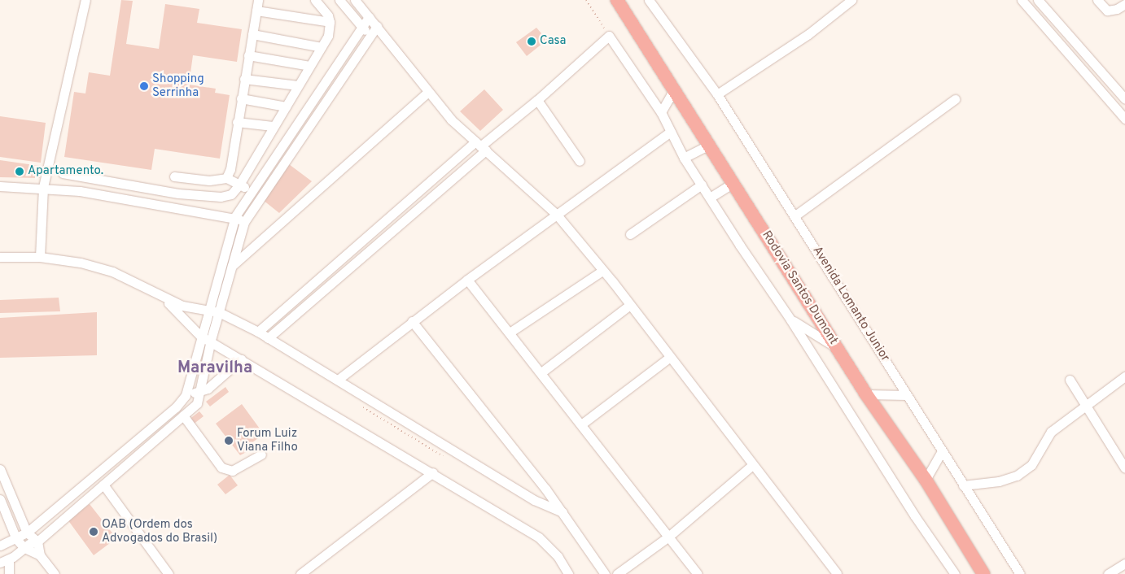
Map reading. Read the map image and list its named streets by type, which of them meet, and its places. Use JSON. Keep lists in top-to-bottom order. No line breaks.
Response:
{"streets":{"highway":["Rodovia Santos Dumont"],"street":["Avenida Lomanto Junior"]},"districts":["Maravilha"],"places":["Casa","Shopping Serrinha","Apartamento.","Forum Luiz Viana Filho","OAB (Ordem dos Advogados do Brasil)"]}
